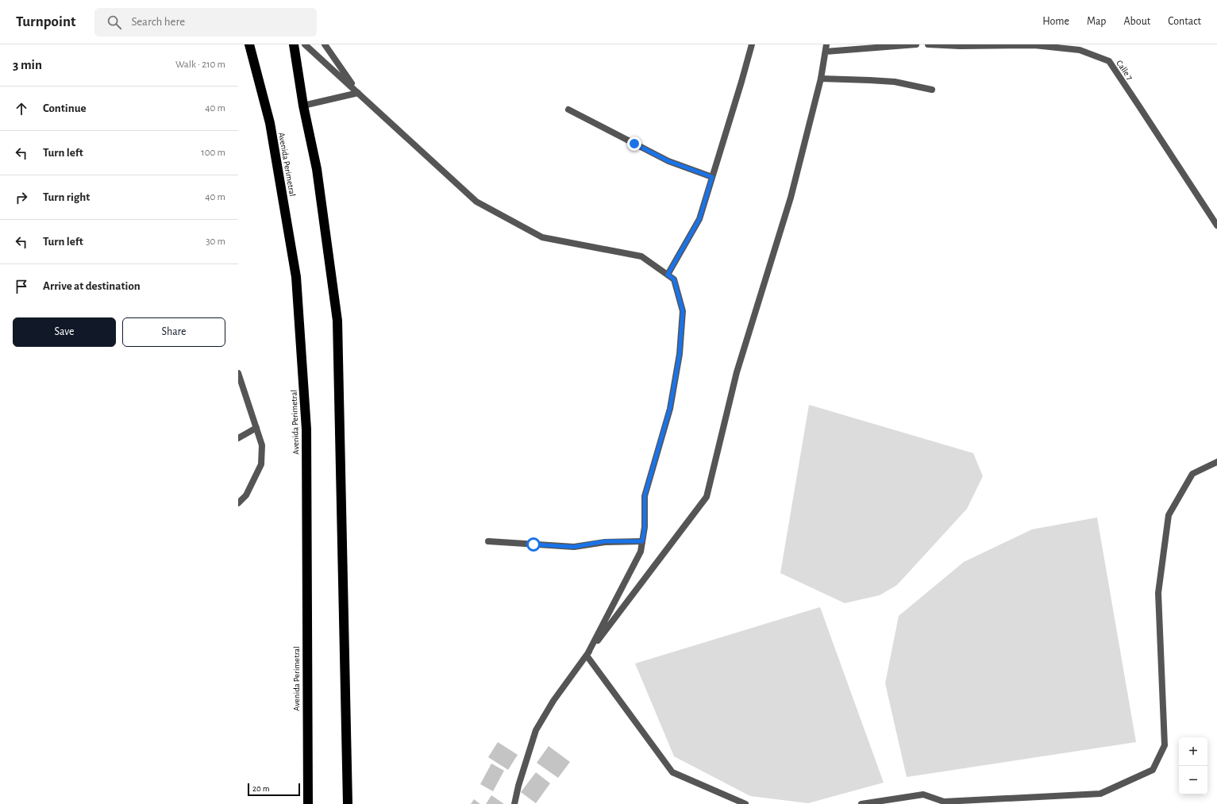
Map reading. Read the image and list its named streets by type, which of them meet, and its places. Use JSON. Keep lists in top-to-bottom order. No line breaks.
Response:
{"streets":{"highway":["Avenida Perimetral"],"street":["Calle 7"]},"scale_bar":"20 m","page":{"header":"Turnpoint","search":"Search here","nav":["Home","Map","About","Contact"],"heading":["3 min","Walk · 210 m"],"list":[["Continue","40 m"],["Turn left","100 m"],["Turn right","40 m"],["Turn left","30 m"],"Arrive at destination"],"buttons":["Save","Share"],"map_buttons":["+","−"],"scale":"20 m"}}
